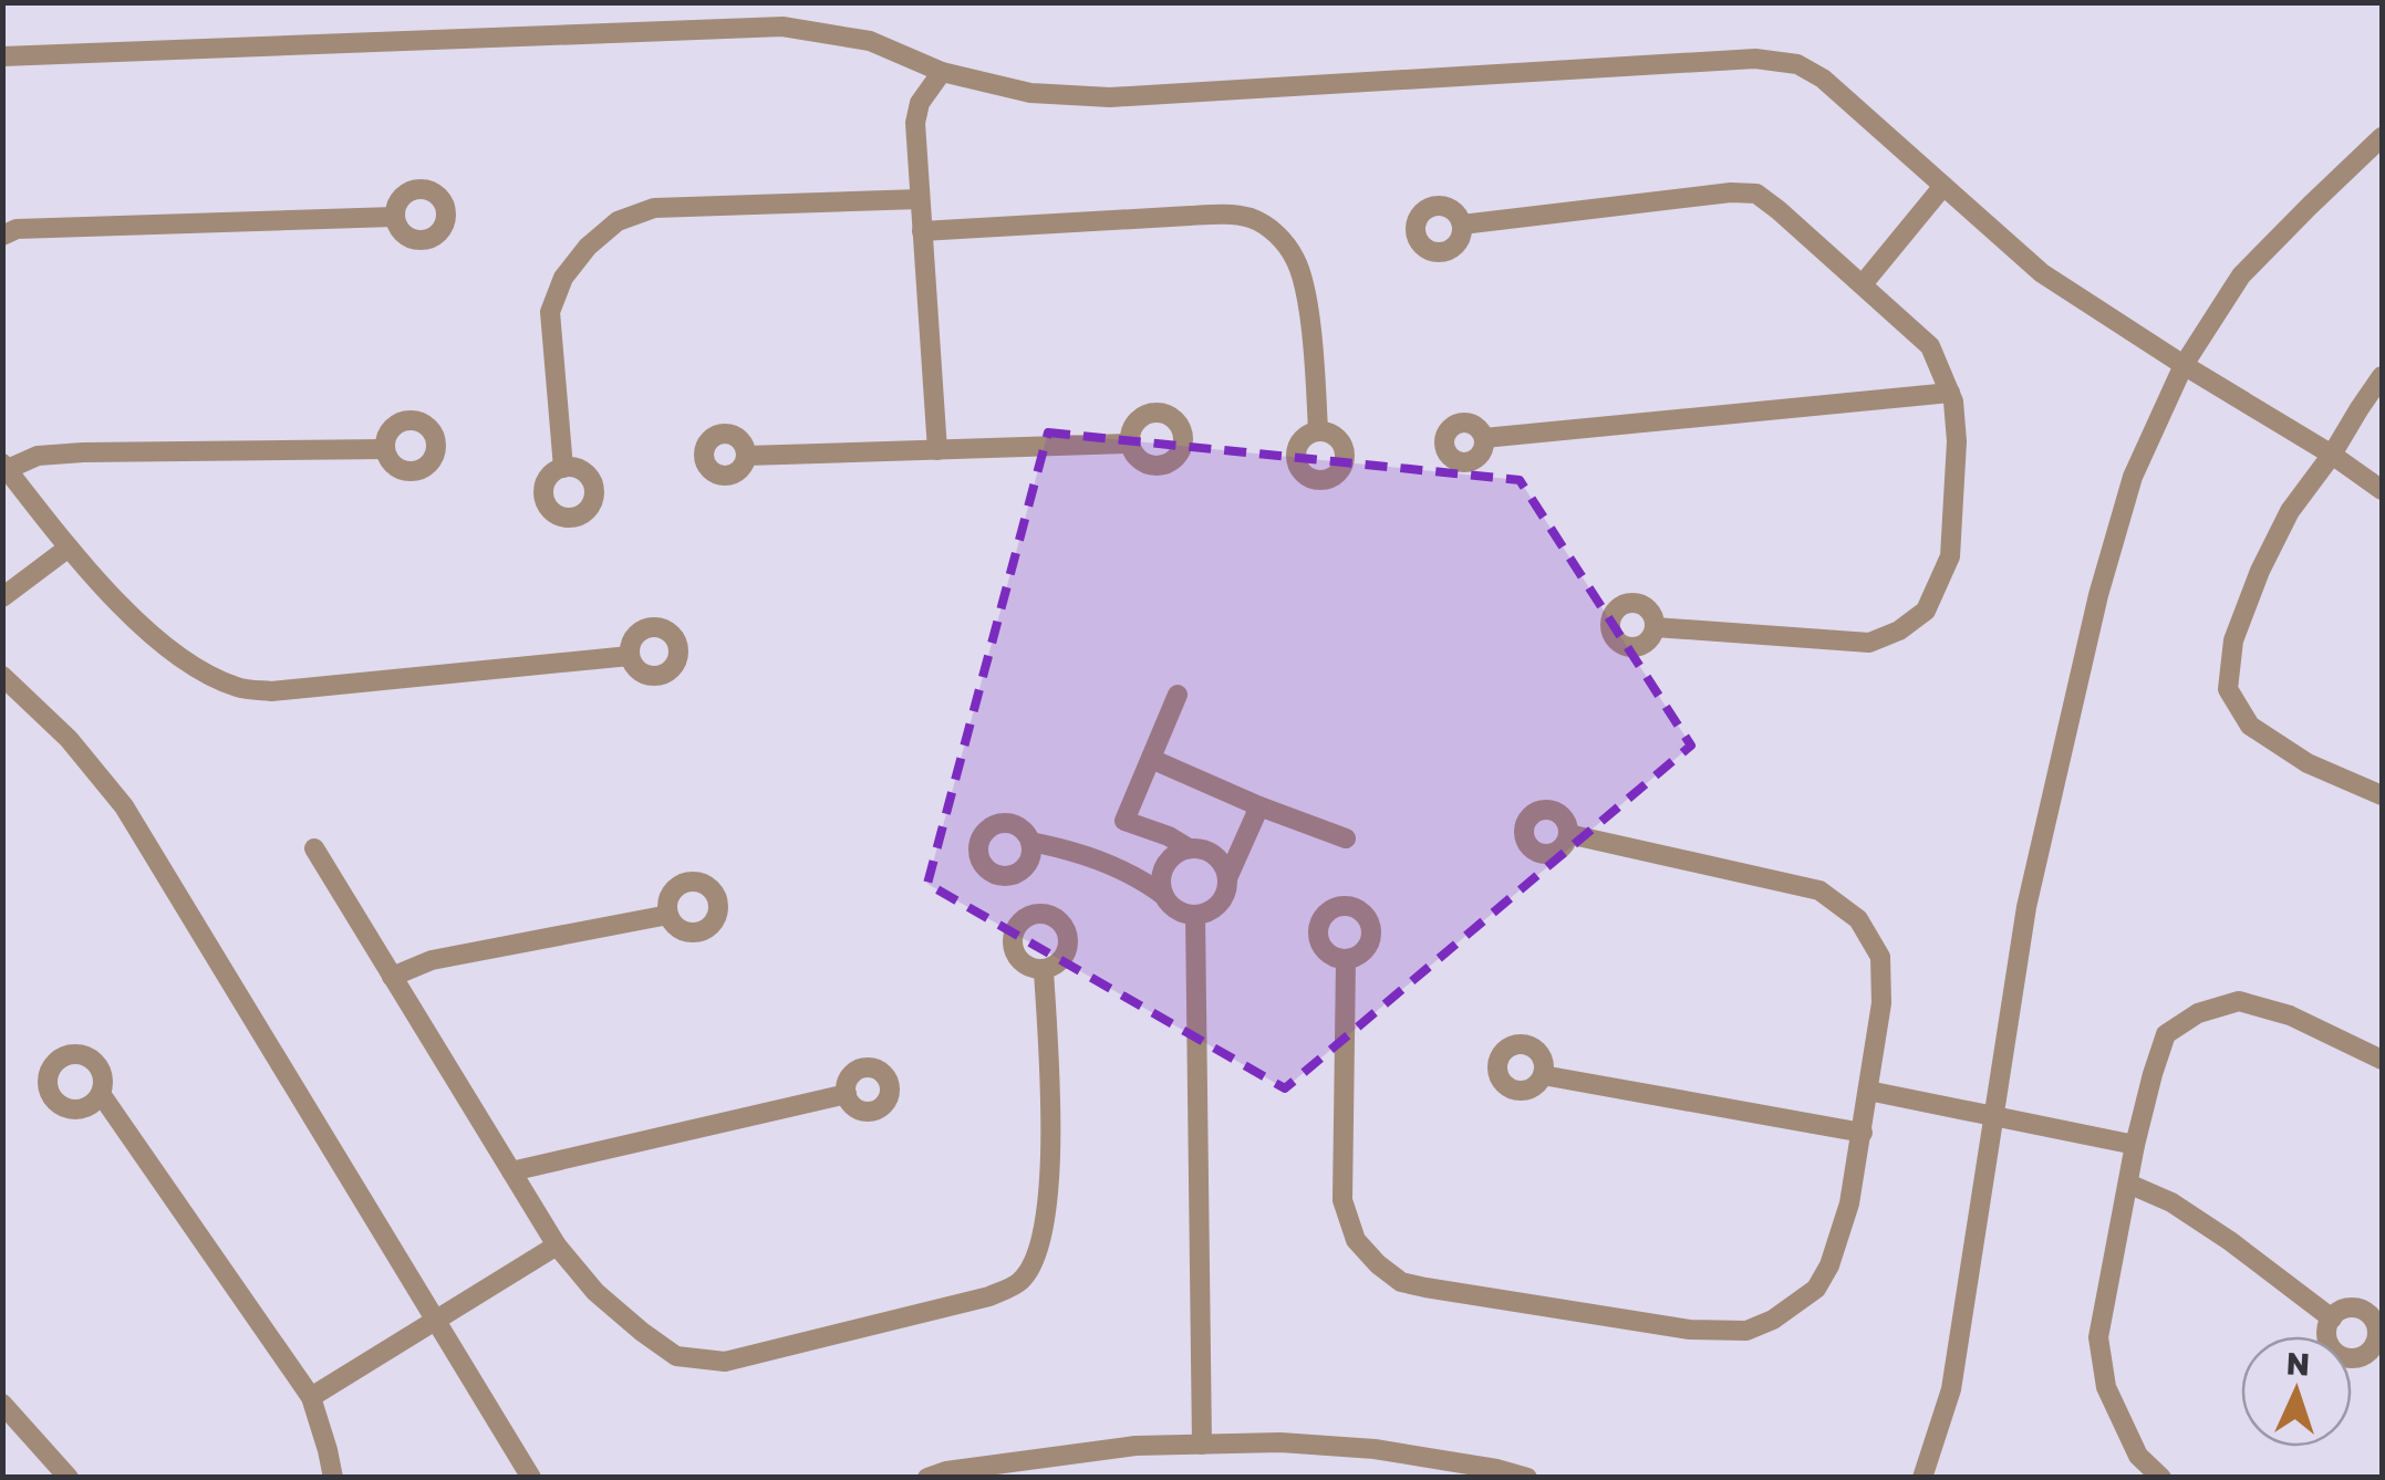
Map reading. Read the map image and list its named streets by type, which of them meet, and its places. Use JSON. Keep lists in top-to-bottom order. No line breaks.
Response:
{"north":"top"}
